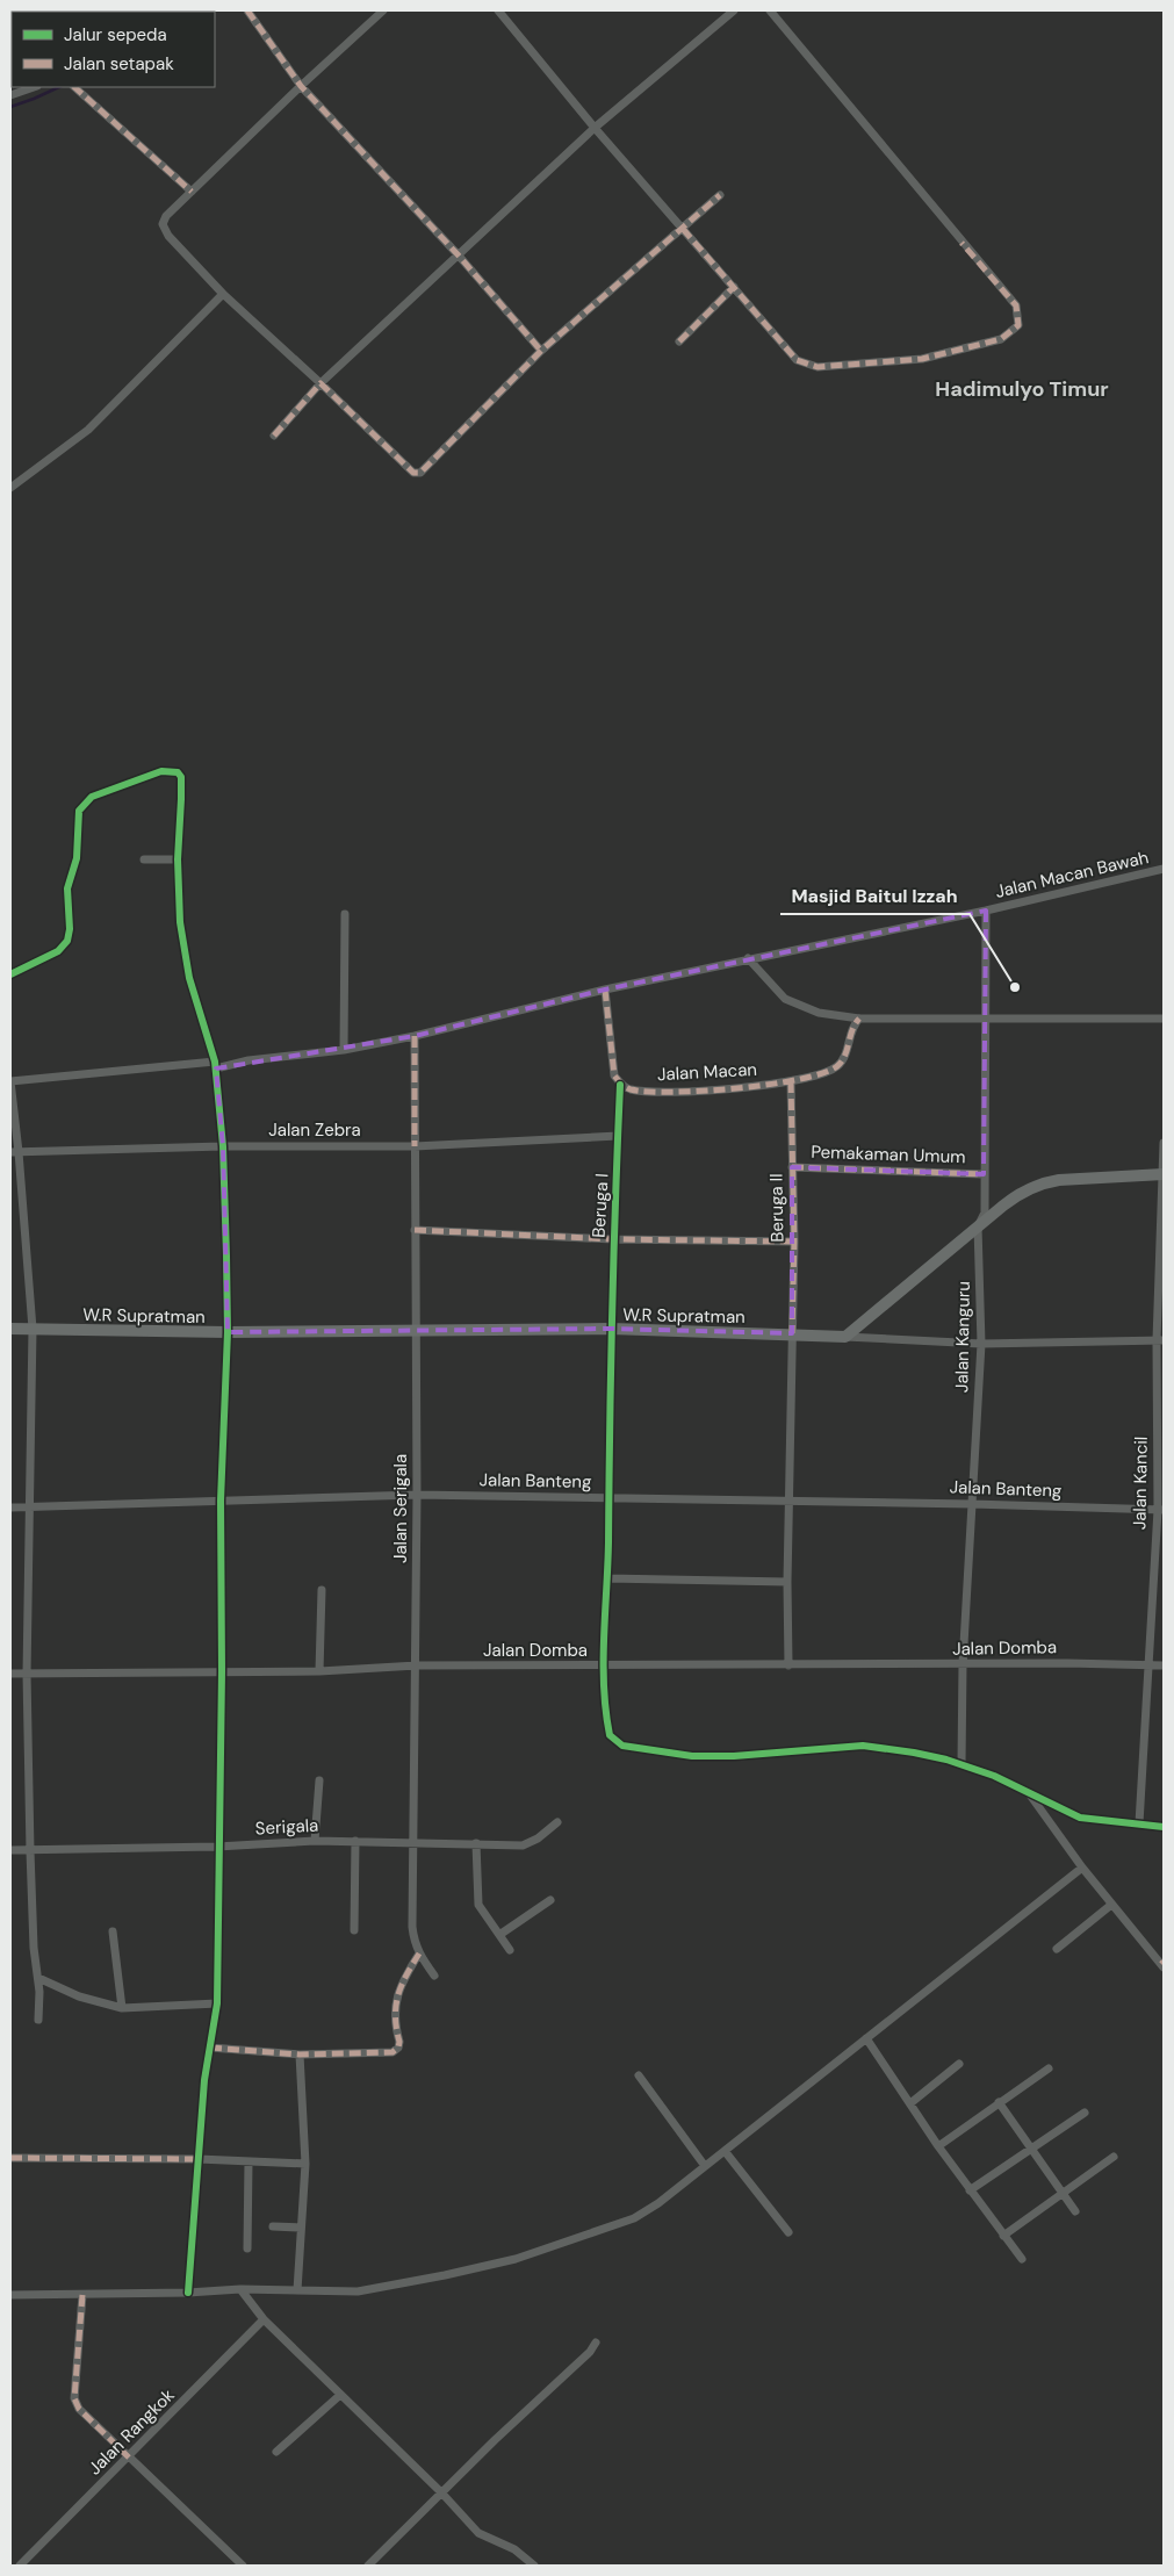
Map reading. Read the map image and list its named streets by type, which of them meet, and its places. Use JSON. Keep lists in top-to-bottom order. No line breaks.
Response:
{"streets":{"street":["Jalan Macan Bawah","Jalan Macan","Jalan Zebra","Pemakaman Umum","Beruga I","Beruga II","W.R Supratman","Jalan Kanguru","Jalan Banteng","Jalan Kancil","Jalan Serigala","Jalan Domba","Serigala","Jalan Rangkok"]},"crossings":[["Jalan Macan Bawah","Jalan Kanguru"],["Jalan Macan Bawah","Jalan Serigala"],["Jalan Macan","Beruga I"],["Jalan Macan","Beruga II"],["Jalan Zebra","Beruga I"],["Jalan Zebra","Jalan Serigala"],["Pemakaman Umum","Beruga II"],["Pemakaman Umum","Jalan Kanguru"],["Beruga I","W.R Supratman"],["Beruga I","Jalan Kanguru"],["Beruga I","Jalan Banteng"],["Beruga I","Jalan Kancil"],["Beruga I","Jalan Domba"],["Beruga II","W.R Supratman"],["Beruga II","Jalan Banteng"],["Beruga II","Jalan Domba"],["W.R Supratman","Jalan Serigala"],["Jalan Kanguru","Jalan Banteng"],["Jalan Kanguru","Jalan Domba"],["Jalan Banteng","Jalan Kancil"],["Jalan Banteng","Jalan Serigala"],["Jalan Kancil","Jalan Domba"],["Jalan Serigala","Jalan Domba"],["Jalan Serigala","Serigala"]],"districts":["Hadimulyo Timur"],"places":["Masjid Baitul Izzah"],"legend":["Jalur sepeda","Jalan setapak"]}
